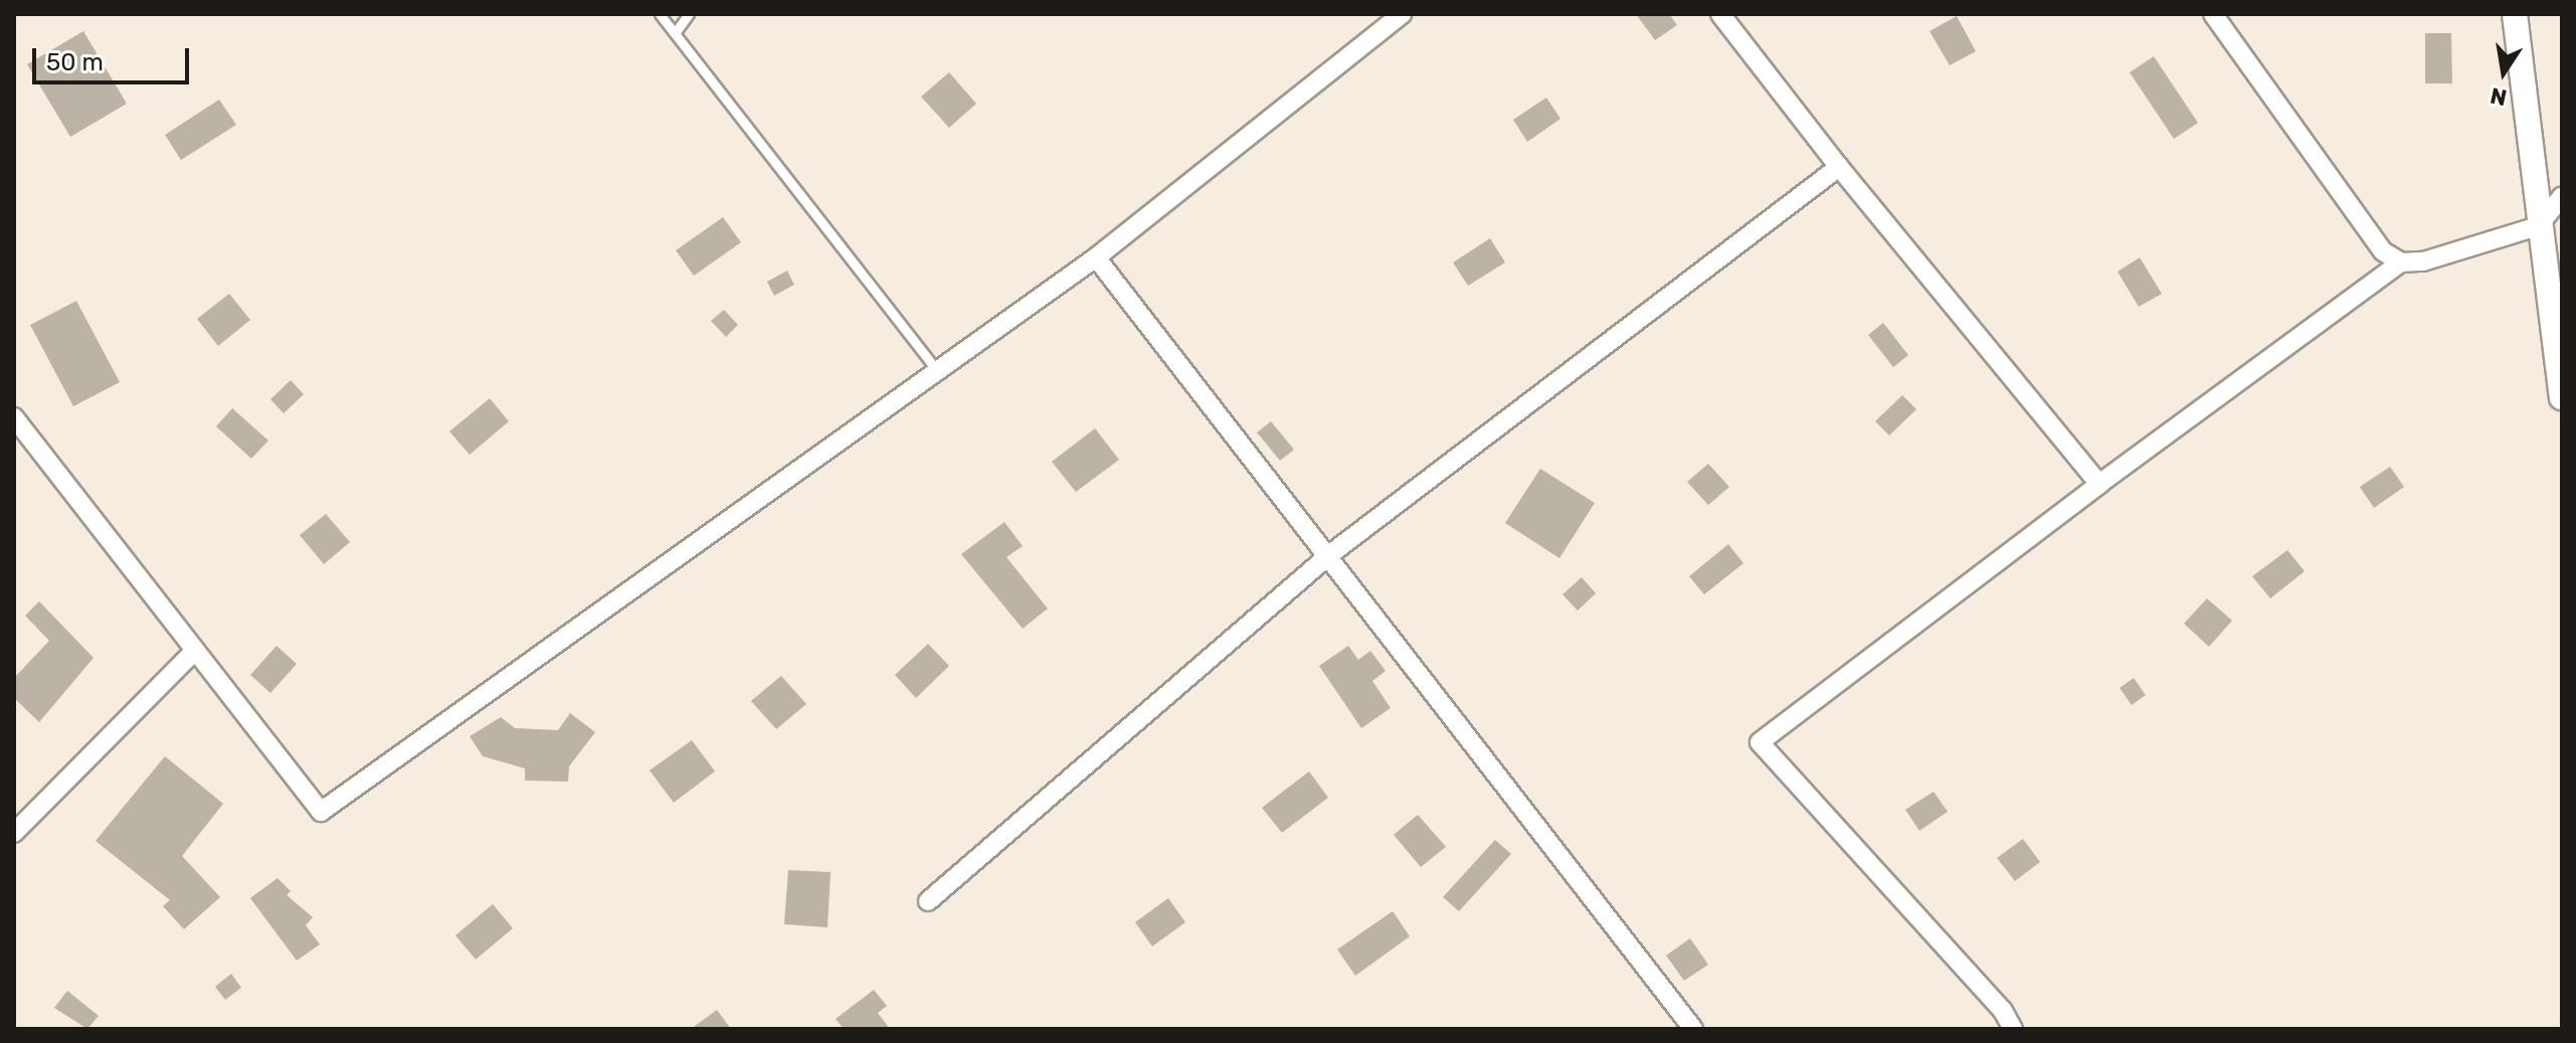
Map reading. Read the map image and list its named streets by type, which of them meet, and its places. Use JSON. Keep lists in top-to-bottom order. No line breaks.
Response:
{"scale_bar":"50 m","north":"bottom"}
